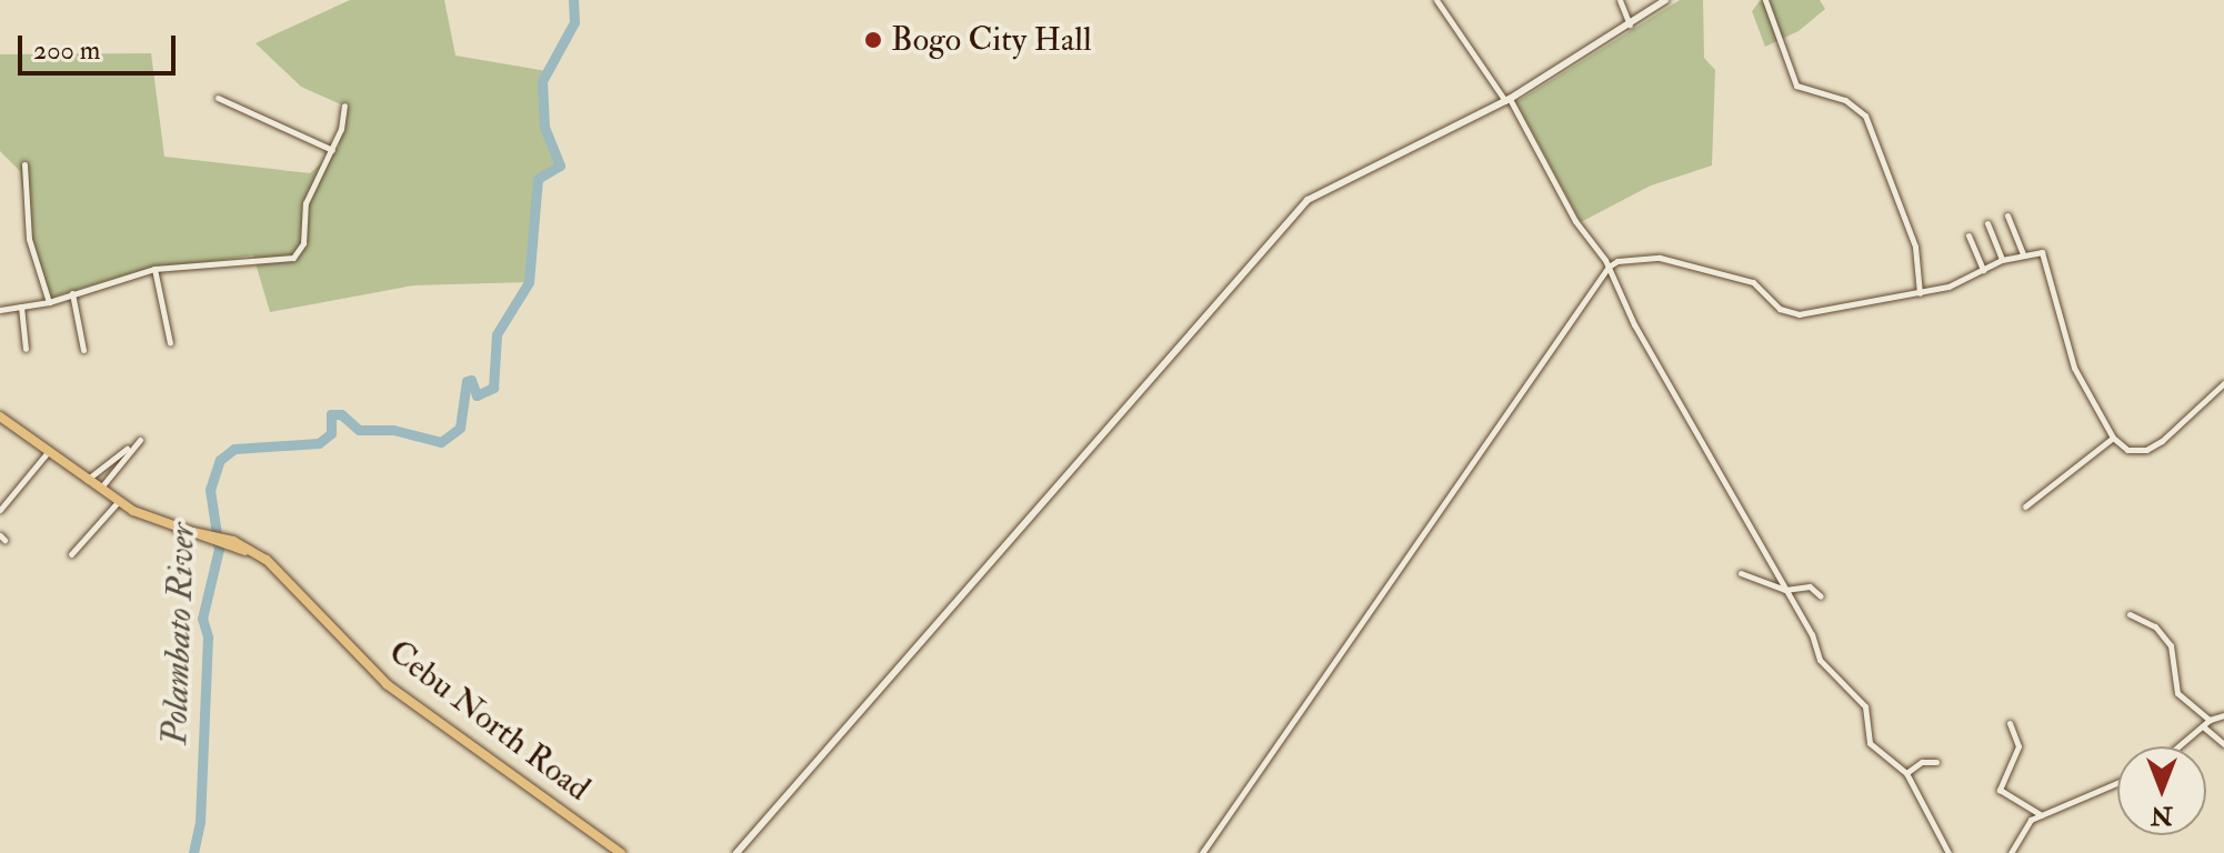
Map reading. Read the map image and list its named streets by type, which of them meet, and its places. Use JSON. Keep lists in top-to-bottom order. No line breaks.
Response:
{"streets":{"highway":["Cebu North Road"]},"water":["Polambato River"],"places":["Bogo City Hall"],"scale_bar":"200 m","north":"bottom"}
